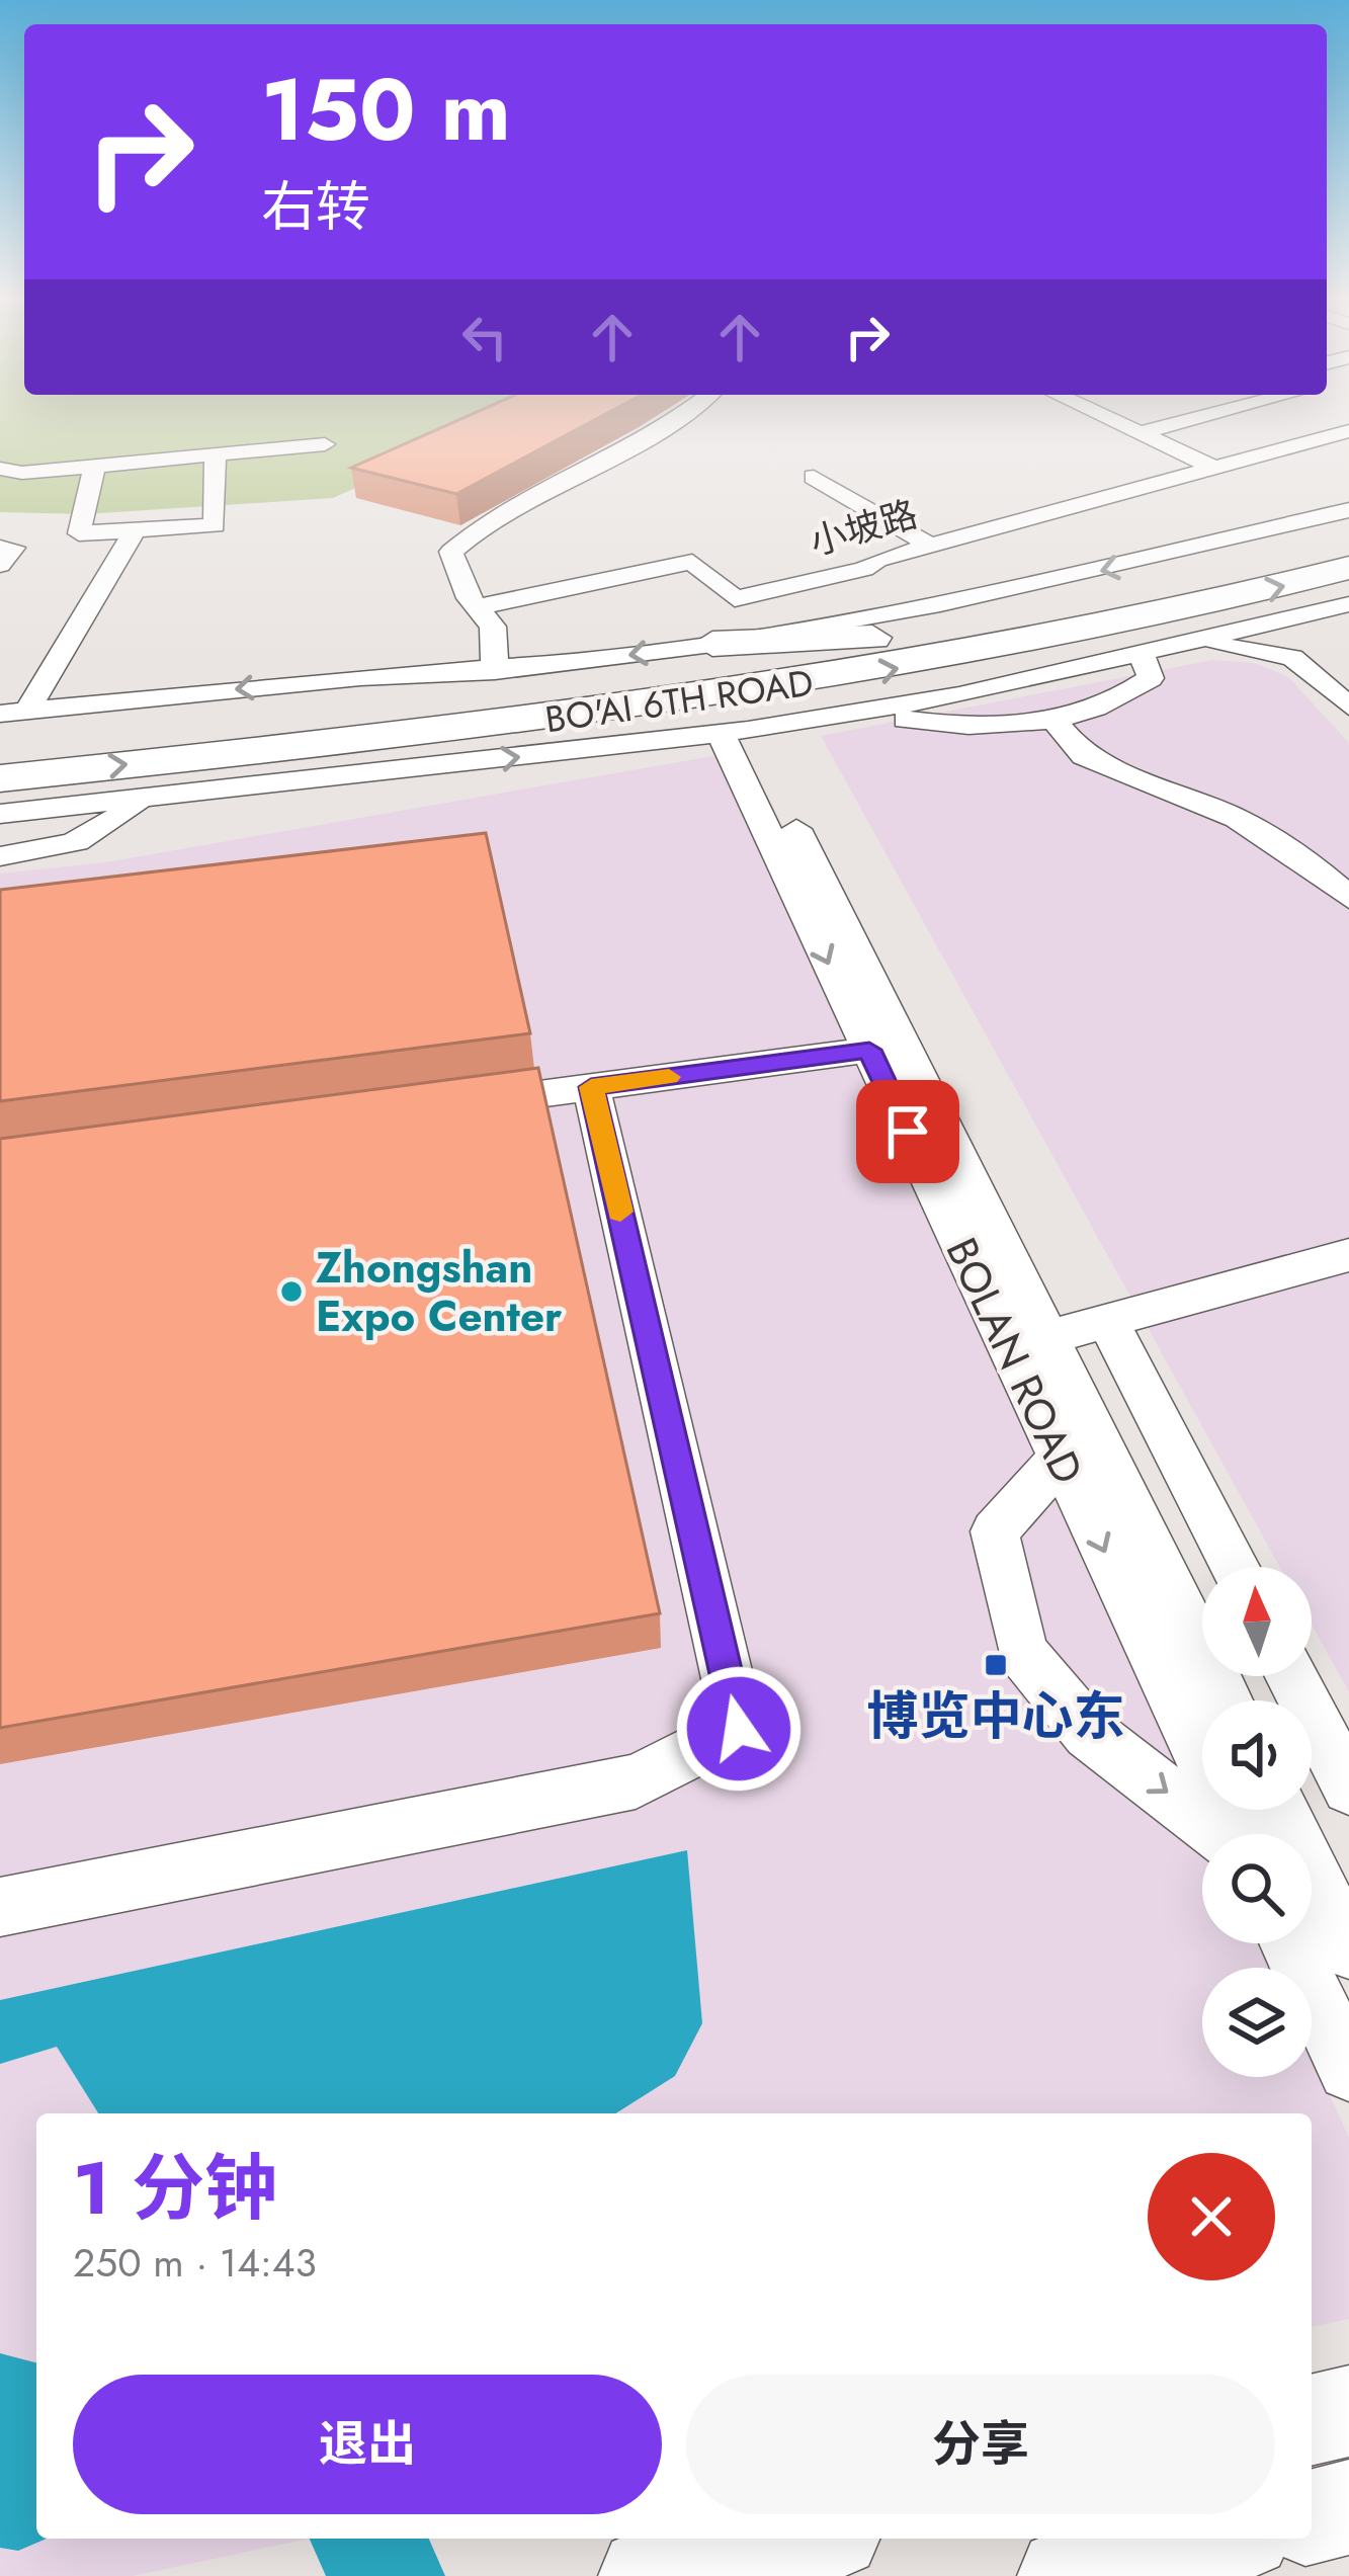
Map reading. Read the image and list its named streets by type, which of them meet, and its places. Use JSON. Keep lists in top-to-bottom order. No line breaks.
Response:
{"streets":{"highway":["BO'AI 6TH ROAD"],"street":["小坡路","BOLAN ROAD"]},"crossings":[["BO'AI 6TH ROAD","BOLAN ROAD"]],"places":{"other":["Zhongshan Expo Center"],"transit":["博览中心东"]},"north":"top","page":{"turn":["150 m","右转"],"heading":["1 分钟","250 m · 14:43"],"buttons":["退出","分享"]}}
